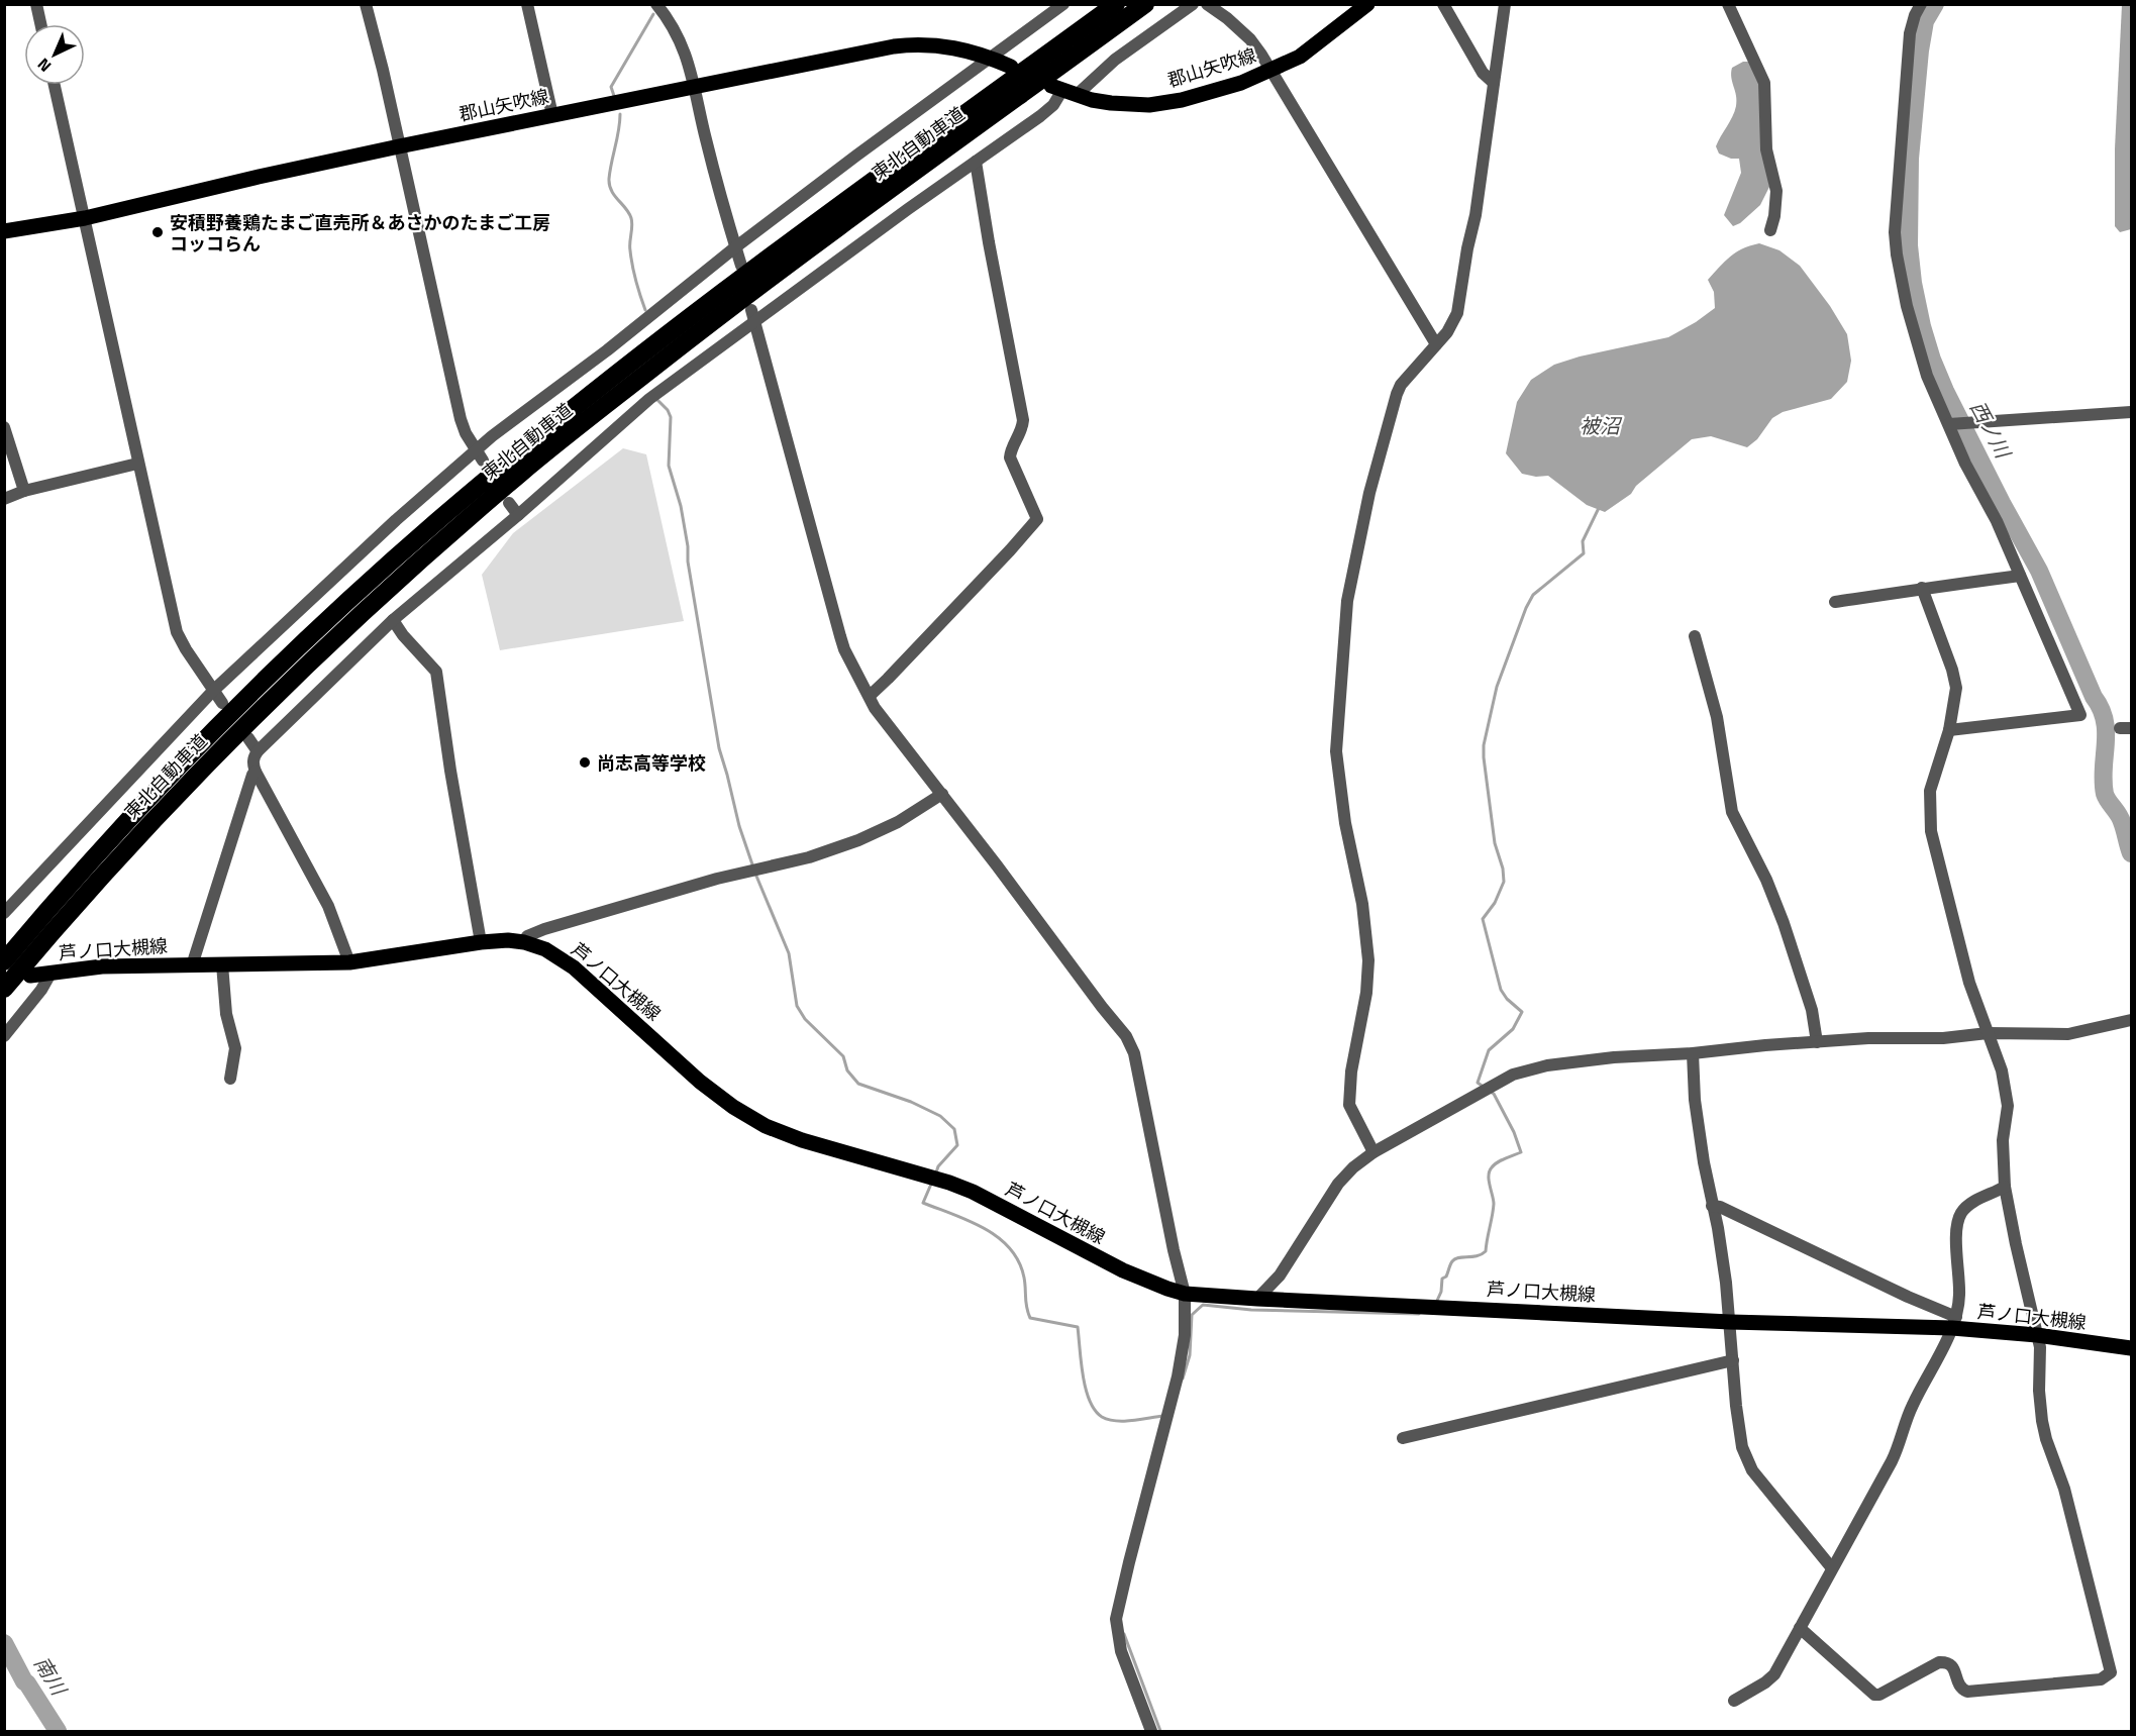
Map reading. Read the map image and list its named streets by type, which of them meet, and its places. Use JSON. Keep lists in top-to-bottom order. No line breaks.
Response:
{"streets":{"highway":["東北自動車道"],"main road":["郡山矢吹線","芦ノ口大槻線"]},"water":["被沼","西ノ川","南川"],"places":["安積野養鶏たまご直売所＆あさかのたまご工房 コッコらん","尚志高等学校"],"north":"bottom left"}
